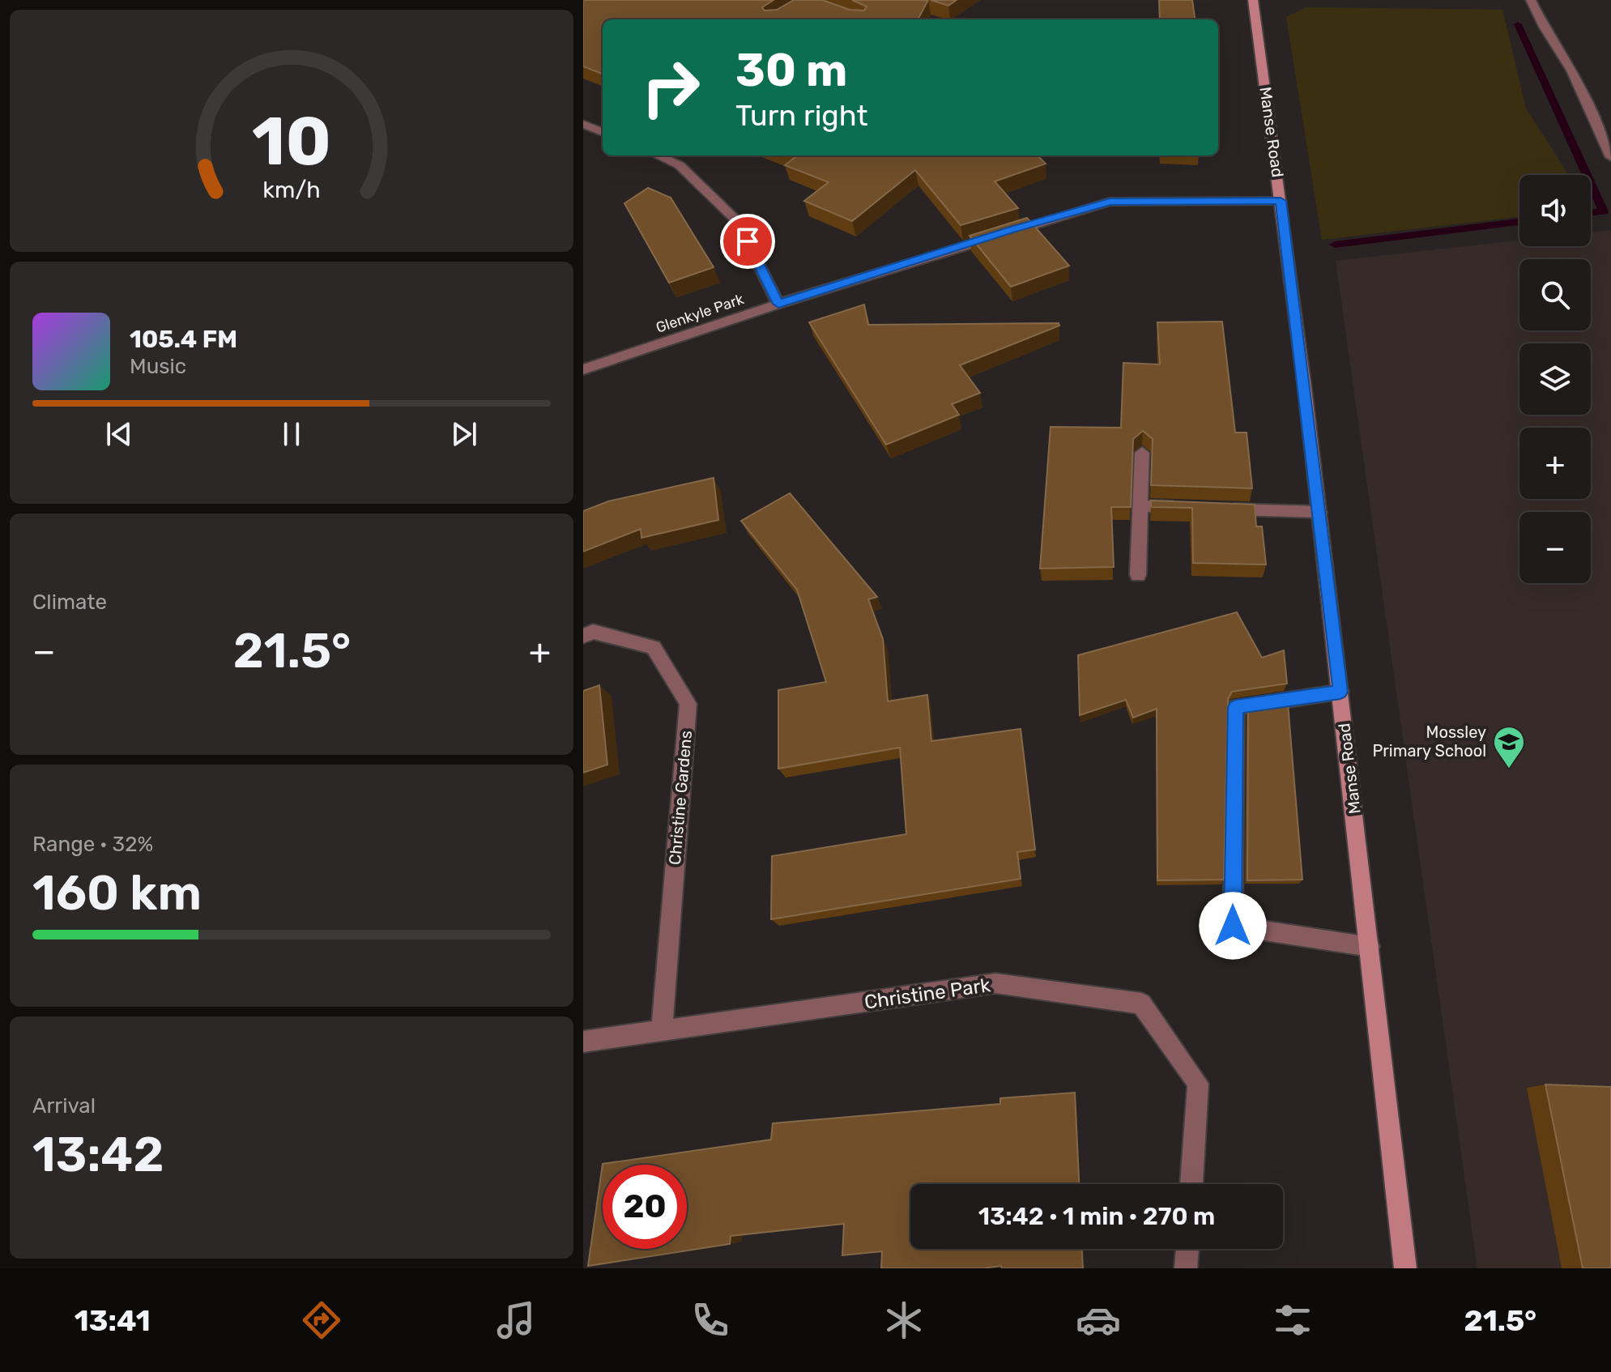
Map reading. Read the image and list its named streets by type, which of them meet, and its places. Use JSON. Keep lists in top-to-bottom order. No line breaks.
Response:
{"streets":{"main road":["Manse Road"],"street":["Glenkyle Park","Christine Gardens","Christine Park"]},"crossings":[["Manse Road","Glenkyle Park"],["Christine Gardens","Christine Park"]],"places":{"school or university":["Mossley Primary School"]},"page":{"turn":["30 m","Turn right"],"map_buttons":["+","−"],"song":["105.4 FM","Music"],"tile":["Climate",["Range · 32%","160 km"],["Arrival","13:42"]],"heat":["−","21.5°","+"],"limit":"20","trip":"13:42 · 1 min · 270 m","tabs":["13:41","21.5°"],"gauge":["10","km/h"]}}
